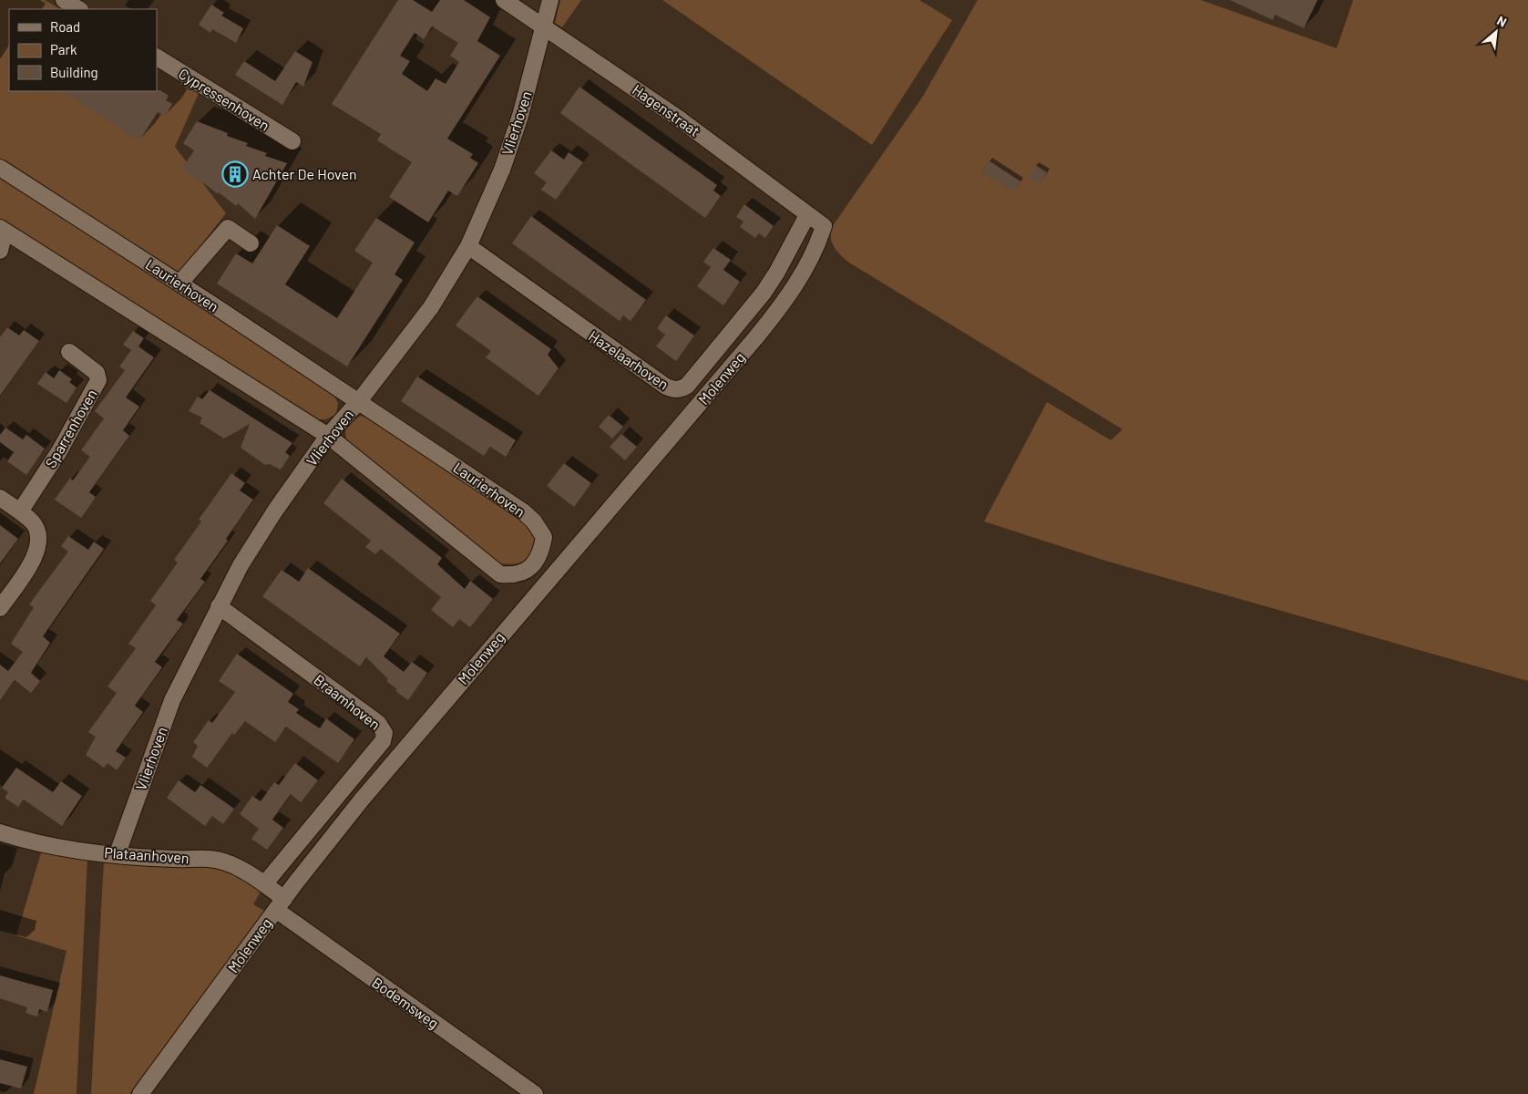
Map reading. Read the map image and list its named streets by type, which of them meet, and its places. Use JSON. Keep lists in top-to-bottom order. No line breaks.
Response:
{"streets":{"street":["Cypressenhoven","Hagenstraat","Vlierhoven","Laurierhoven","Hazelaarhoven","Molenweg","Sparrenhoven","Braamhoven","Plataanhoven","Bodemsweg"]},"crossings":[["Hagenstraat","Vlierhoven"],["Hagenstraat","Hazelaarhoven"],["Hagenstraat","Molenweg"],["Vlierhoven","Laurierhoven"],["Vlierhoven","Hazelaarhoven"],["Vlierhoven","Braamhoven"],["Vlierhoven","Plataanhoven"],["Molenweg","Plataanhoven"],["Molenweg","Bodemsweg"],["Braamhoven","Plataanhoven"],["Plataanhoven","Bodemsweg"]],"places":{"building":["Achter De Hoven"]},"legend":["Road","Park","Building"],"north":"top right"}
